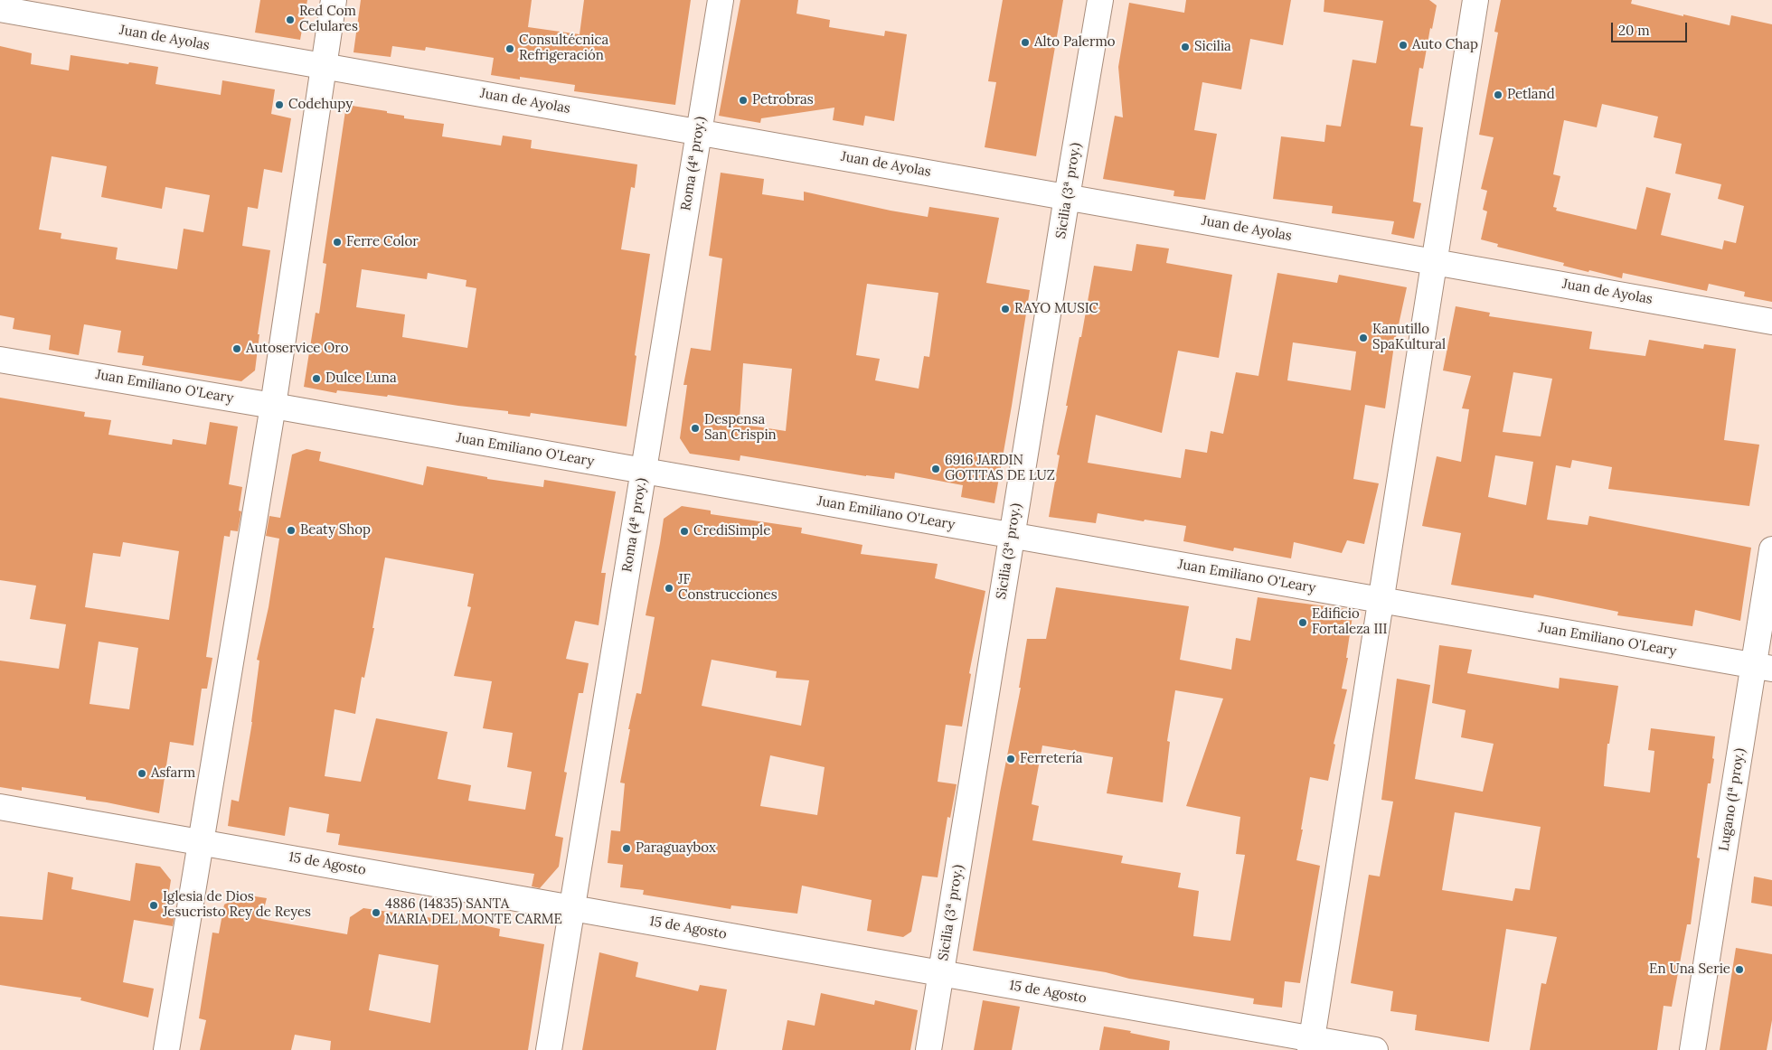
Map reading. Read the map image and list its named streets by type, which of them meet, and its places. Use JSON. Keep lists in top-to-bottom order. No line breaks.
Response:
{"streets":{"street":["Juan de Ayolas","Roma (4ª proy.)","Sicilia (3ª proy.)","Juan Emiliano O'Leary","Lugano (1ª proy.)","15 de Agosto"]},"crossings":[["Juan de Ayolas","Roma (4ª proy.)"],["Juan de Ayolas","Sicilia (3ª proy.)"],["Roma (4ª proy.)","Juan Emiliano O'Leary"],["Roma (4ª proy.)","15 de Agosto"],["Sicilia (3ª proy.)","Juan Emiliano O'Leary"],["Sicilia (3ª proy.)","15 de Agosto"],["Juan Emiliano O'Leary","Lugano (1ª proy.)"]],"places":["Red Com Celulares","Alto Palermo","Auto Chap","Sicilia","Consultécnica Refrigeración","Petland","Petrobras","Codehupy","Ferre Color","RAYO MUSIC","Kanutillo SpaKultural","Autoservice Oro","Dulce Luna","Despensa San Crispin","6916 JARDIN GOTITAS DE LUZ","Beaty Shop","CrediSimple","JF Construcciones","Edificio Fortaleza III","Ferretería","Asfarm","Paraguaybox","Iglesia de Dios Jesucristo Rey de Reyes","4886 (14835) SANTA MARIA DEL MONTE CARME","En Una Serie"],"scale_bar":"20 m"}
